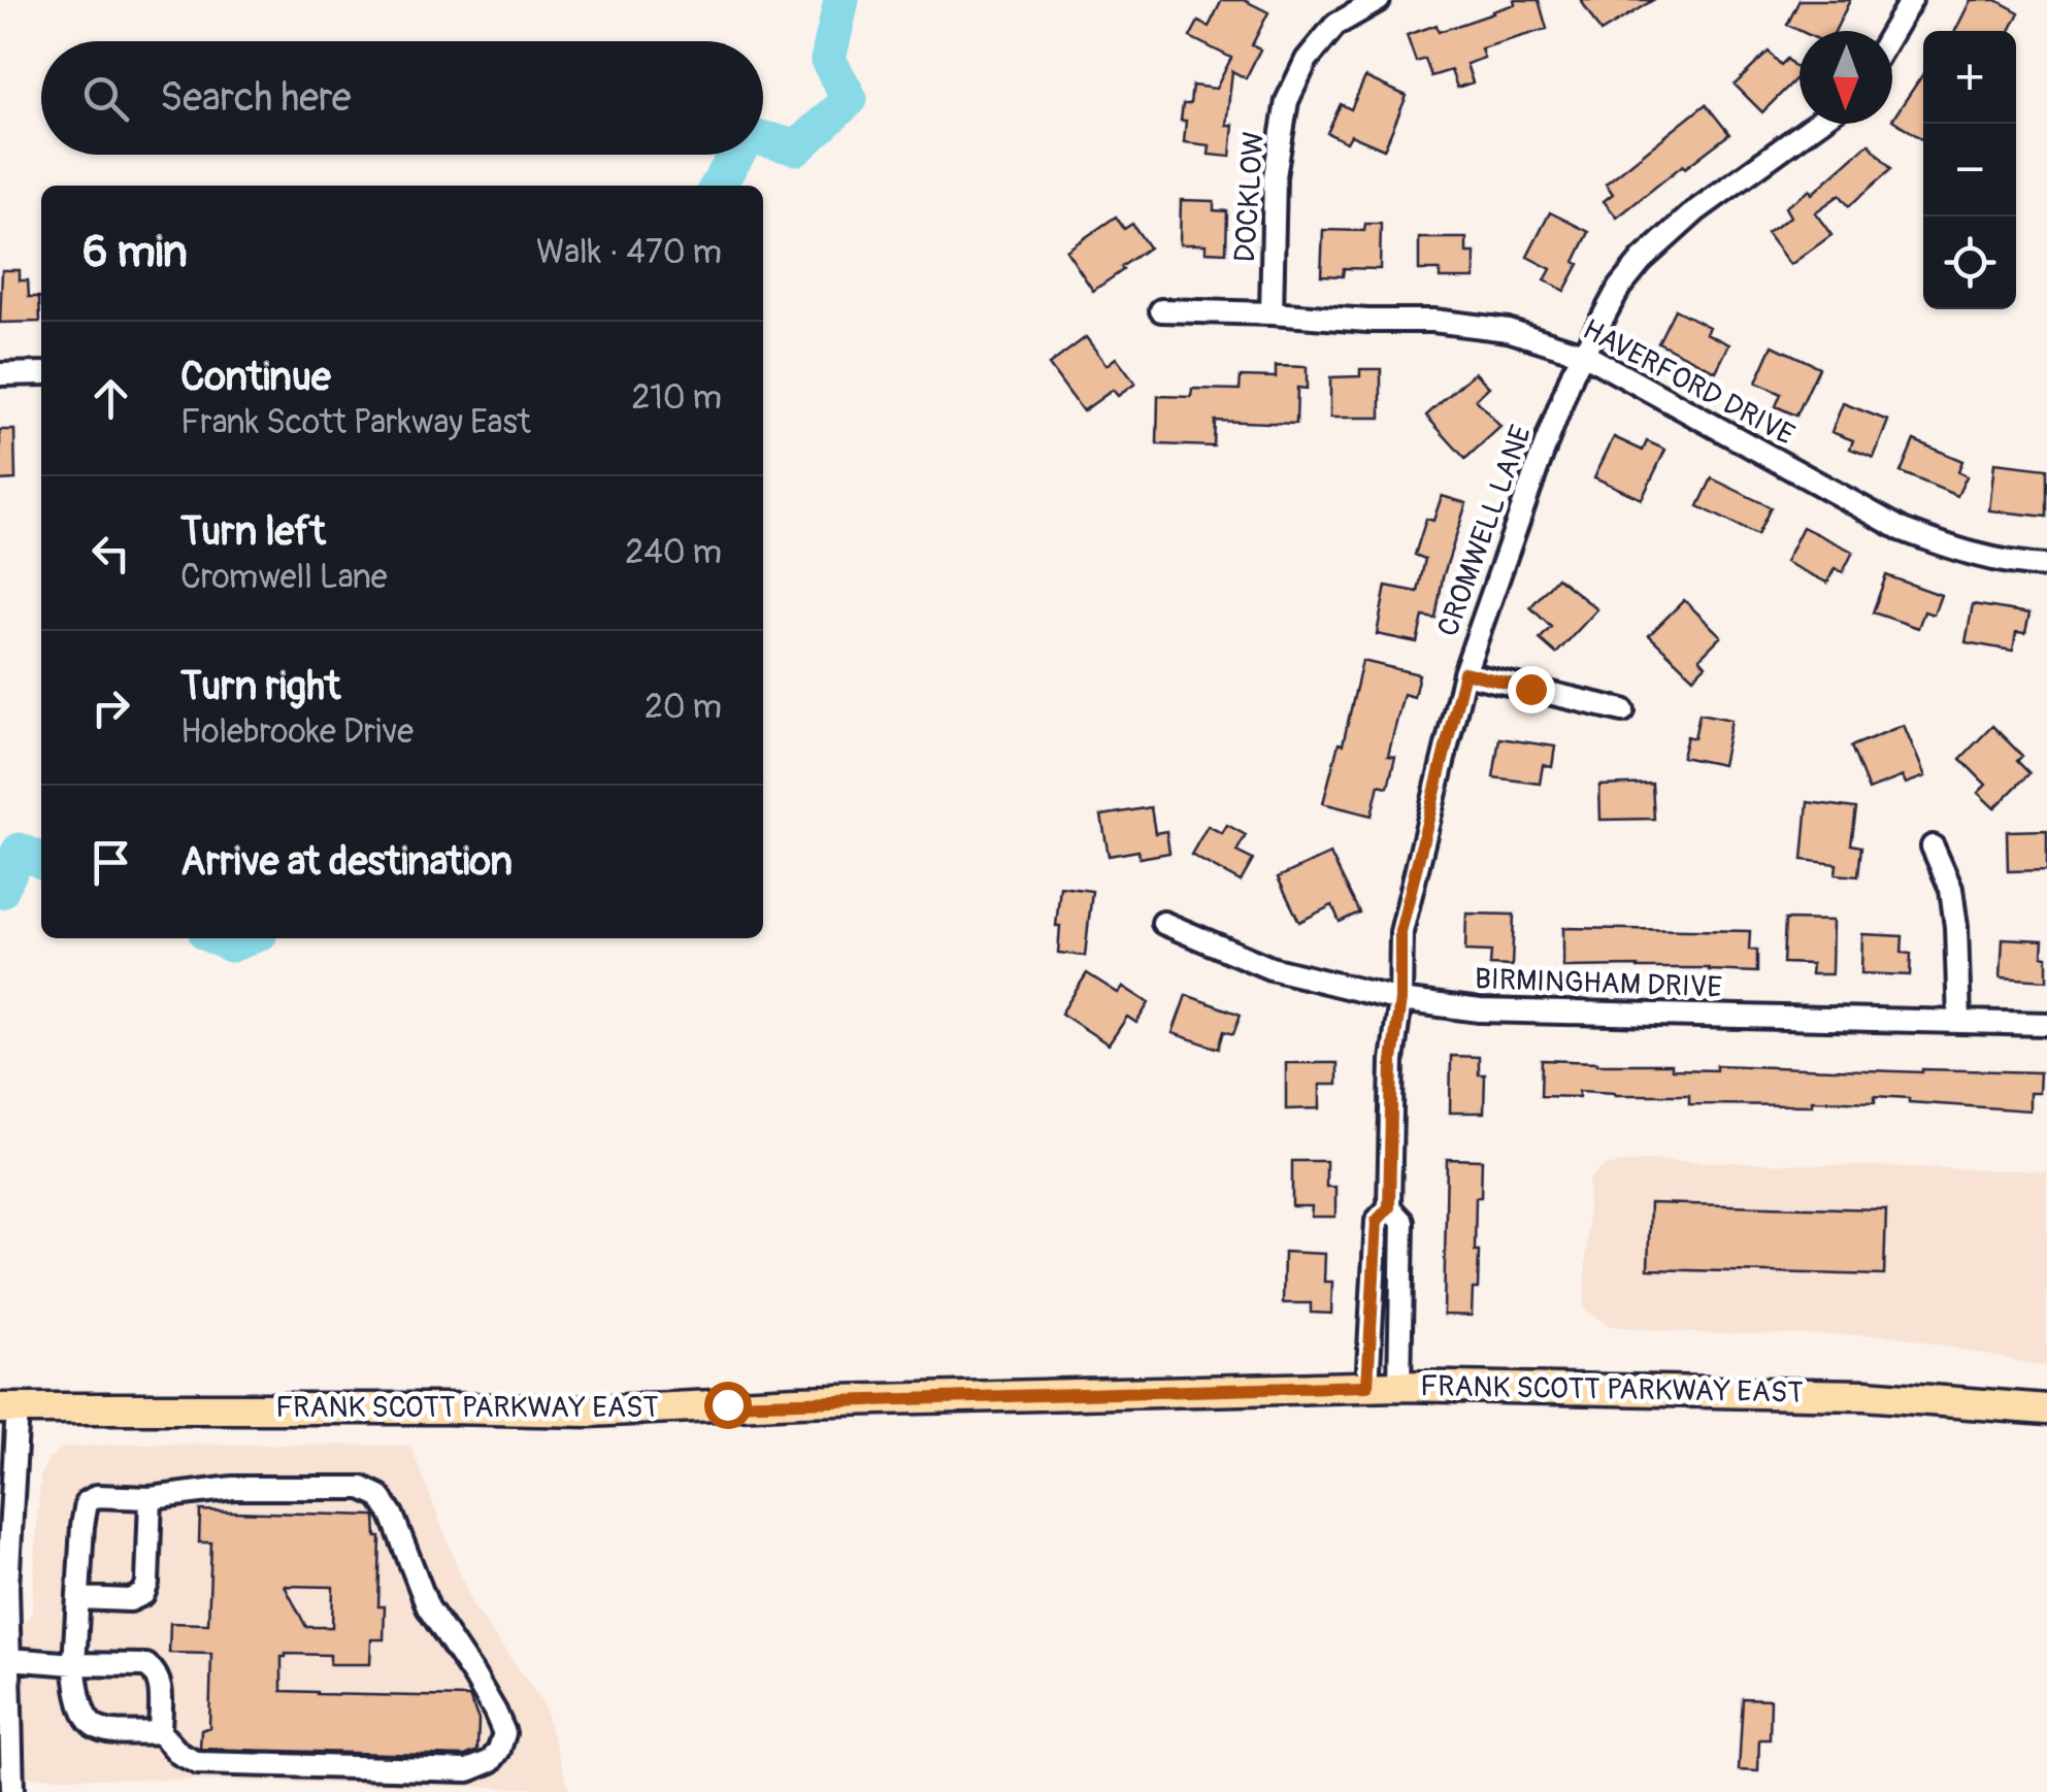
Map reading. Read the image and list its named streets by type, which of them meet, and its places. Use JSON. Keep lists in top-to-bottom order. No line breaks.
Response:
{"streets":{"main road":["FRANK SCOTT PARKWAY EAST"],"street":["DOCKLOW","HAVERFORD DRIVE","CROMWELL LANE","BIRMINGHAM DRIVE"]},"crossings":[["DOCKLOW","HAVERFORD DRIVE"],["HAVERFORD DRIVE","CROMWELL LANE"],["CROMWELL LANE","BIRMINGHAM DRIVE"],["CROMWELL LANE","FRANK SCOTT PARKWAY EAST"]],"north":"bottom","page":{"map_buttons":["+","−"],"search":"Search here","heading":["6 min","Walk · 470 m"],"list":[["Continue","Frank Scott Parkway East","210 m"],["Turn left","Cromwell Lane","240 m"],["Turn right","Holebrooke Drive","20 m"],"Arrive at destination"]}}
